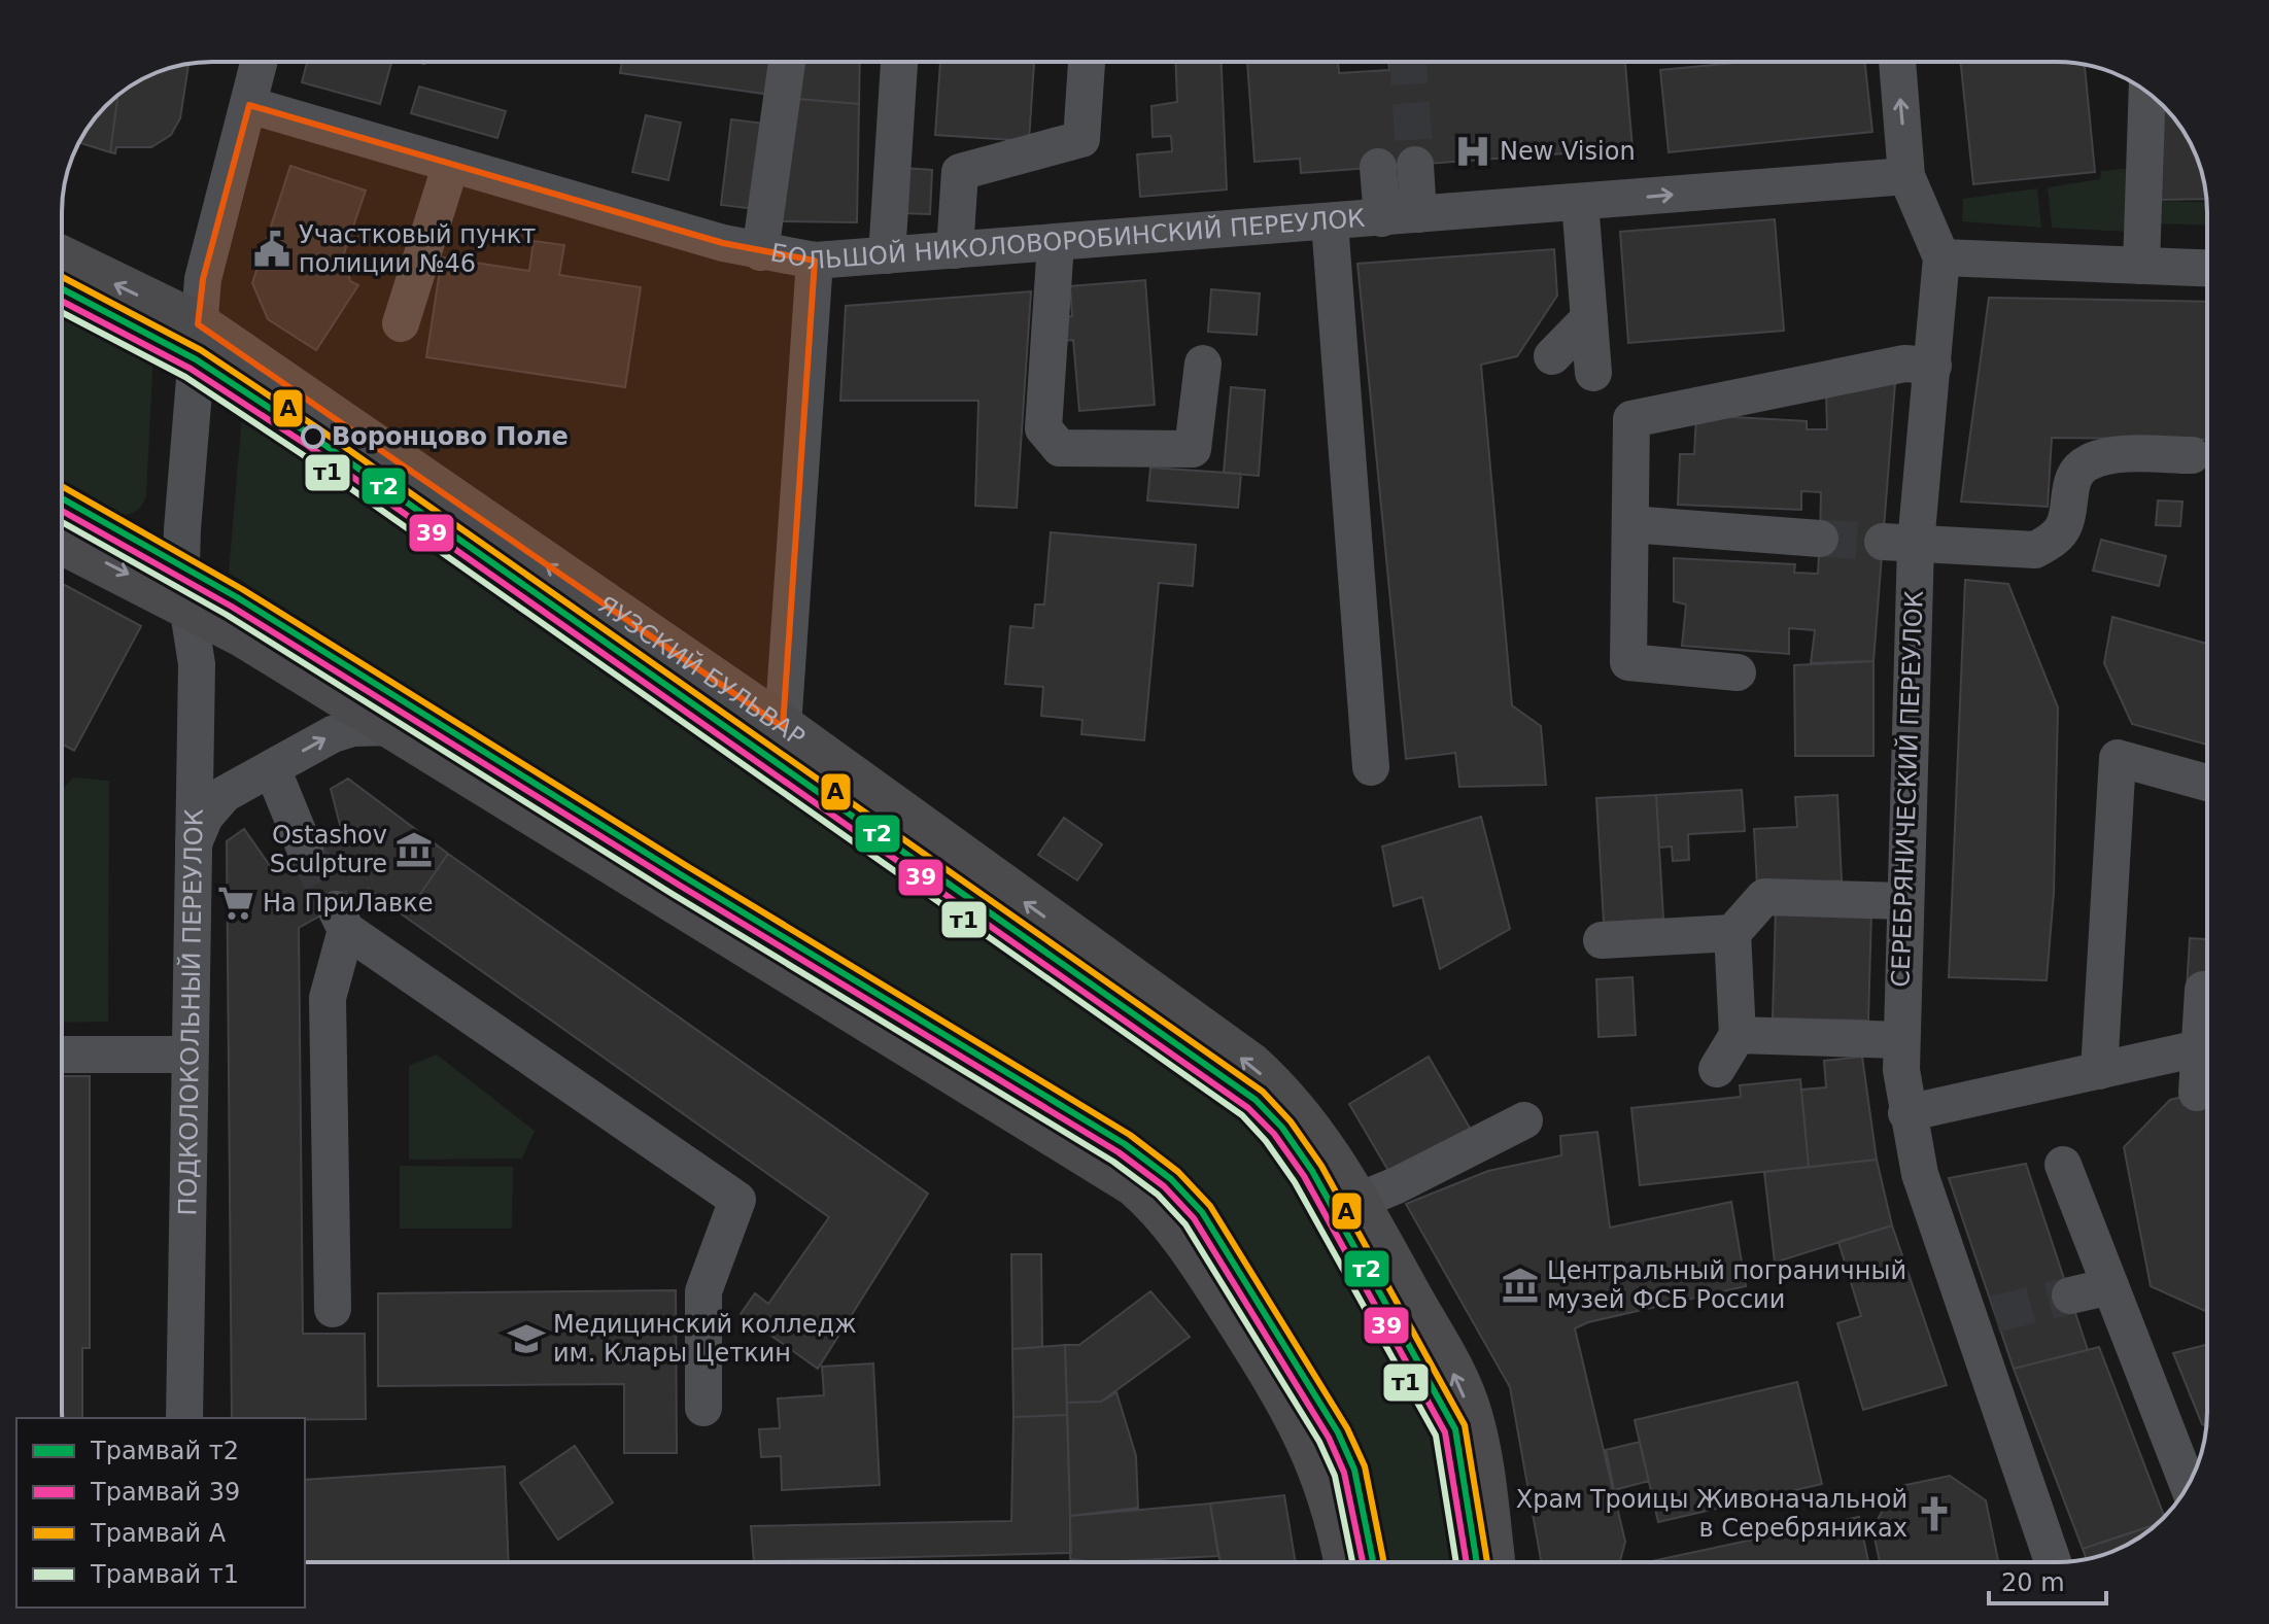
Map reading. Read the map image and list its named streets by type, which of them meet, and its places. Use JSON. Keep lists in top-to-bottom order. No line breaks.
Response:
{"streets":{"main road":["ЯУЗСКИЙ БУЛЬВАР"],"street":["БОЛЬШОЙ НИКОЛОВОРОБИНСКИЙ ПЕРЕУЛОК","СЕРЕБРЯНИЧЕСКИЙ ПЕРЕУЛОК","ПОДКОЛОКОЛЬНЫЙ ПЕРЕУЛОК"]},"crossings":[["БОЛЬШОЙ НИКОЛОВОРОБИНСКИЙ ПЕРЕУЛОК","ПОДКОЛОКОЛЬНЫЙ ПЕРЕУЛОК"],["ЯУЗСКИЙ БУЛЬВАР","ПОДКОЛОКОЛЬНЫЙ ПЕРЕУЛОК"]],"places":{"hospital":["New Vision"],"public building":["Участковый пункт полиции №46"],"other":["Воронцово Поле"],"museum":["Ostashov Sculpture","Центральный пограничный музей ФСБ России"],"supermarket":["На ПриЛавке"],"school or university":["Медицинский колледж им. Клары Цеткин"],"church":["Храм Троицы Живоначальной в Серебряниках"]},"lines":["tram line А","tram line т2","tram line 39","tram line т1"],"legend":["Трамвай т2","Трамвай 39","Трамвай А","Трамвай т1"],"scale_bar":"20 m"}
